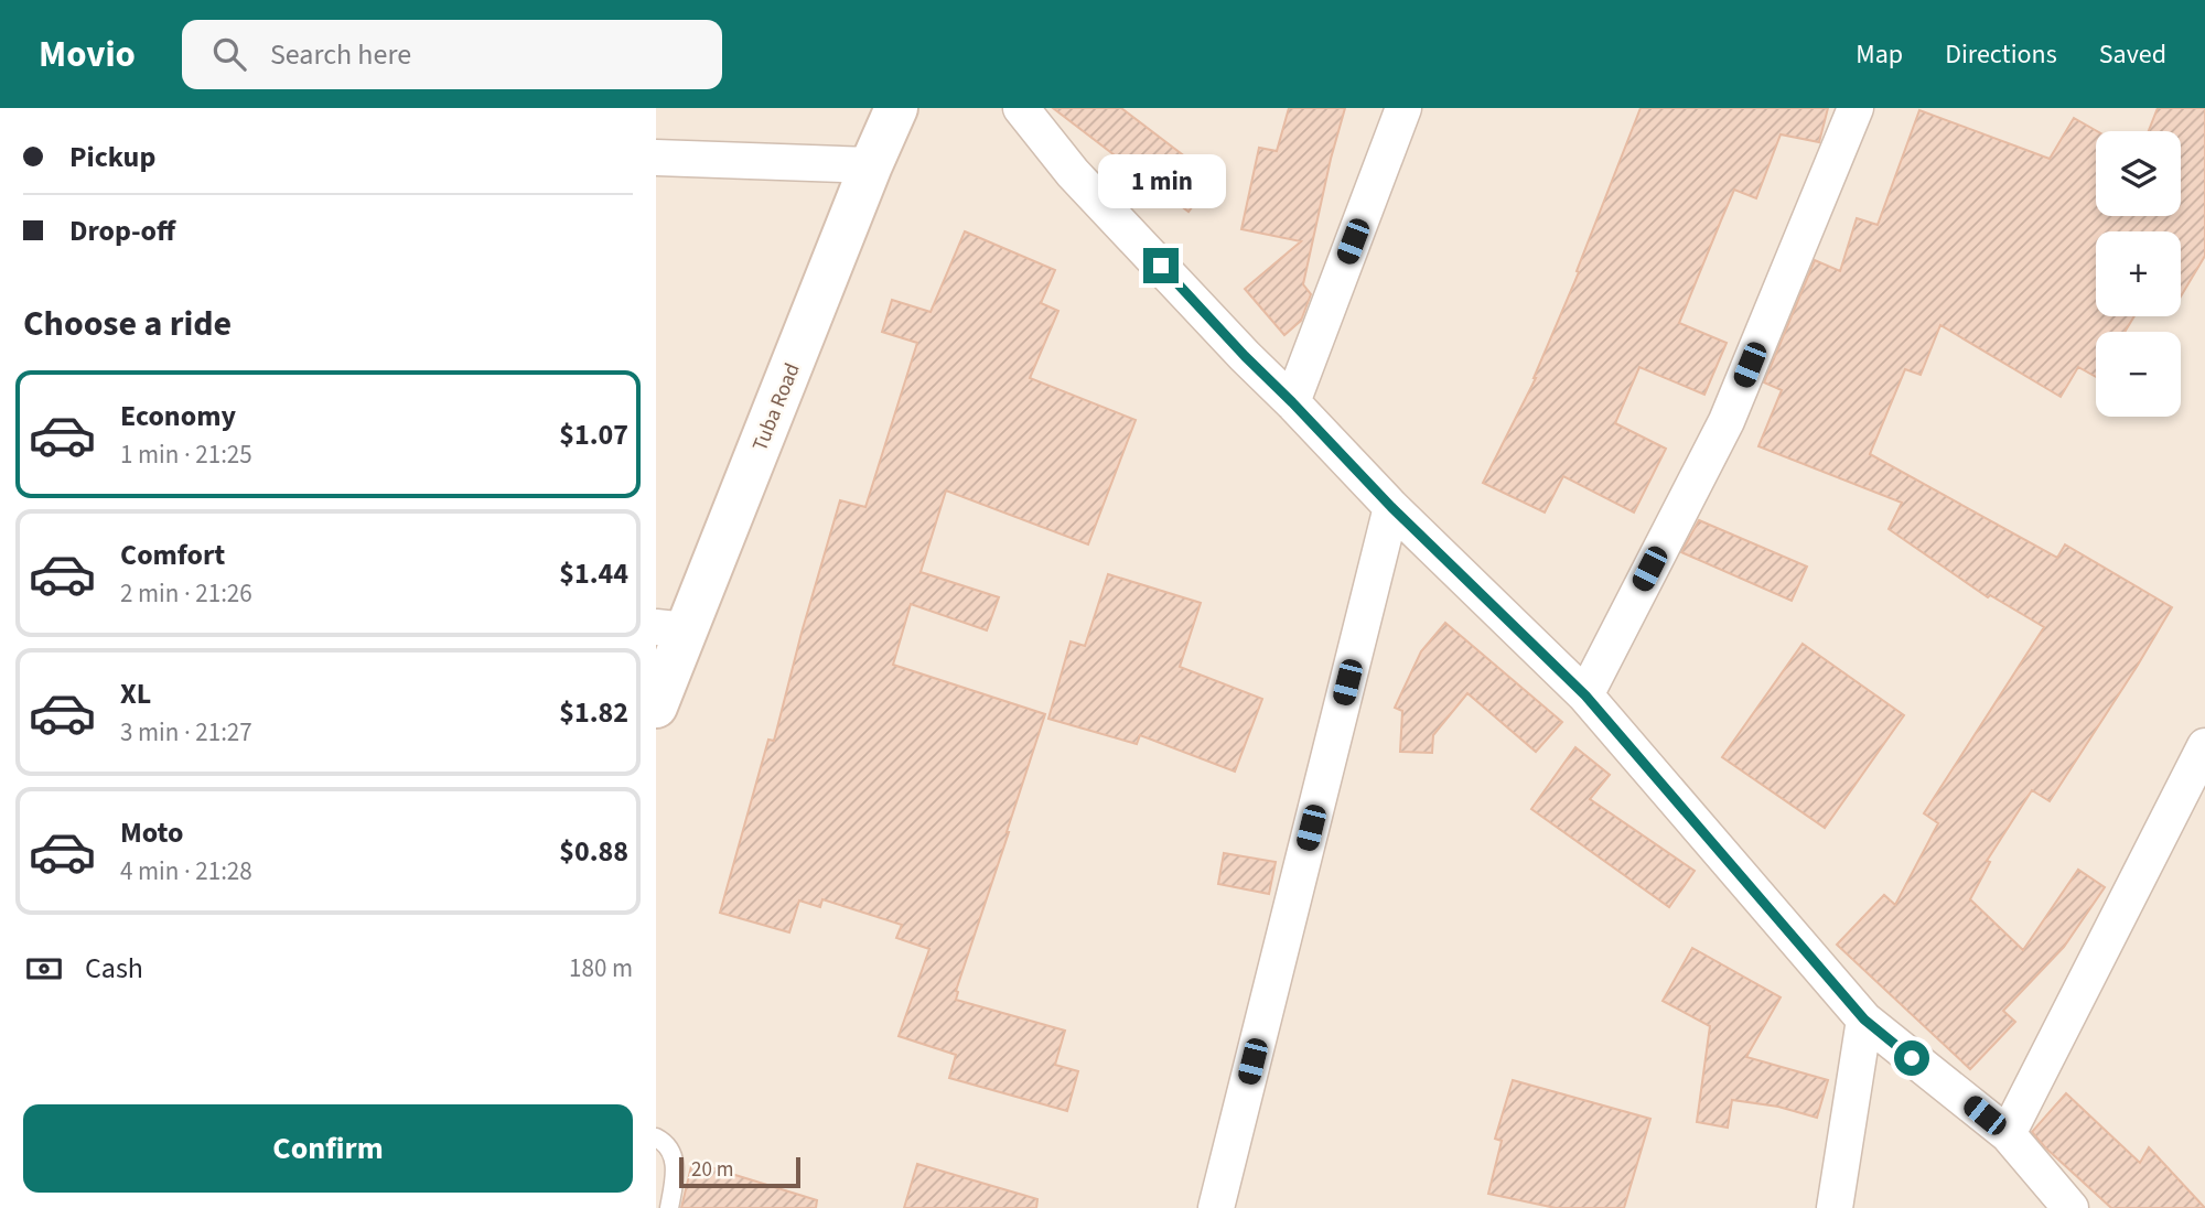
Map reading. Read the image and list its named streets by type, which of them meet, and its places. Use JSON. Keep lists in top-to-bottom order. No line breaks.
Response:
{"streets":{"street":["Tuba Road"]},"scale_bar":"20 m","page":{"header":"Movio","search":"Search here","nav":["Map","Directions","Saved"],"banner":["Pickup","Drop-off"],"map_buttons":["+","−"],"bubble":"1 min","heading":"Choose a ride","list":[{"name":"Economy","note":"1 min · 21:25","value":"$1.07"},{"name":"Comfort","note":"2 min · 21:26","value":"$1.44"},{"name":"XL","note":"3 min · 21:27","value":"$1.82"},{"name":"Moto","note":"4 min · 21:28","value":"$0.88"}],"pay":["Cash","180 m"],"buttons":"Confirm","scale":"20 m"}}
